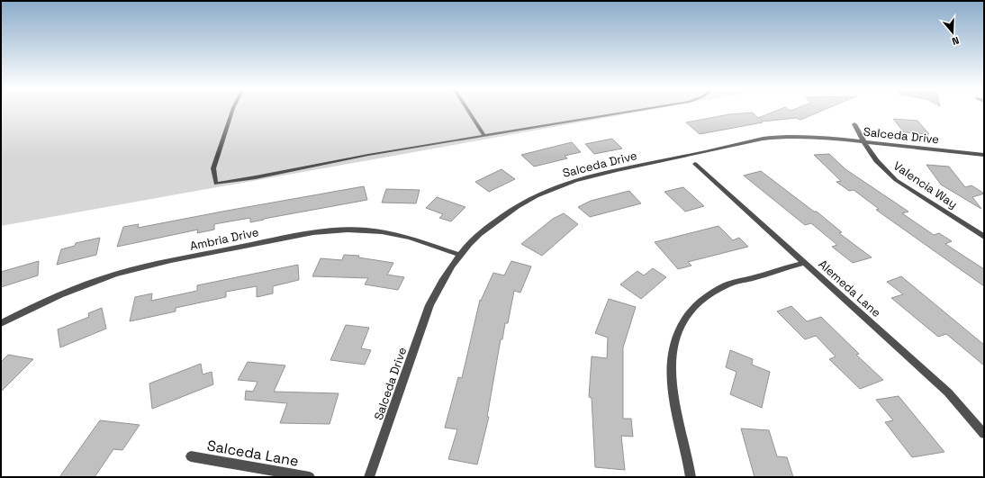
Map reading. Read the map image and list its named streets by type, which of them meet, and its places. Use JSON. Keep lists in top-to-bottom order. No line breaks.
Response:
{"streets":{"street":["Salceda Drive","Valencia Way","Ambria Drive","Alemeda Lane","Salceda Lane"]},"crossings":[["Salceda Drive","Valencia Way"],["Salceda Drive","Ambria Drive"]],"north":"bottom"}
